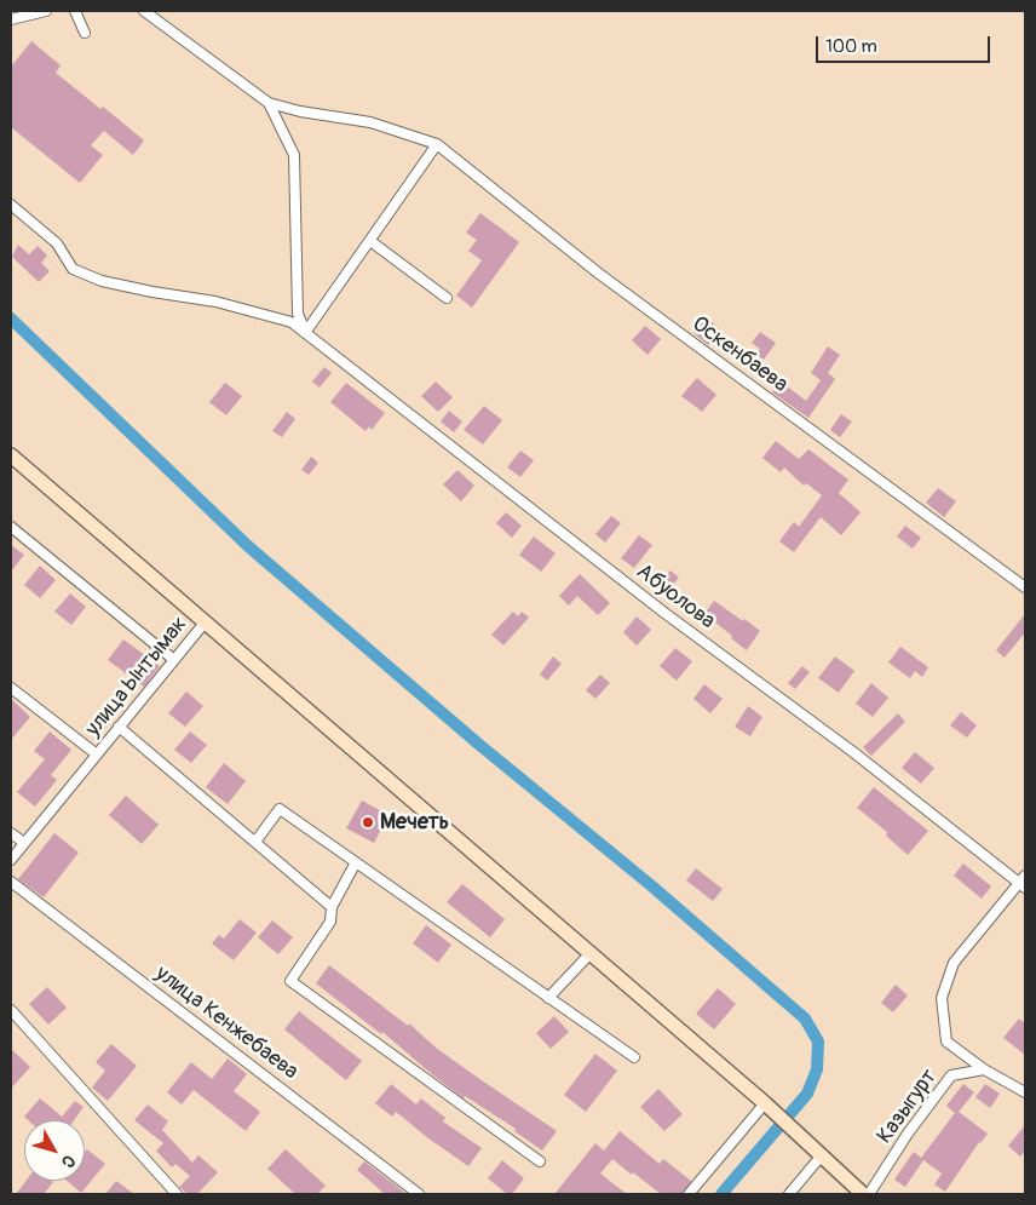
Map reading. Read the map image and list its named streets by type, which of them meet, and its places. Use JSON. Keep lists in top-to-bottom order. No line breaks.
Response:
{"streets":{"street":["Оскенбаева","Абуолова","улица Ынтымак","улица Кенжебаева","Казыгурт"]},"places":["Мечеть"],"scale_bar":"100 m","north":"bottom right"}
